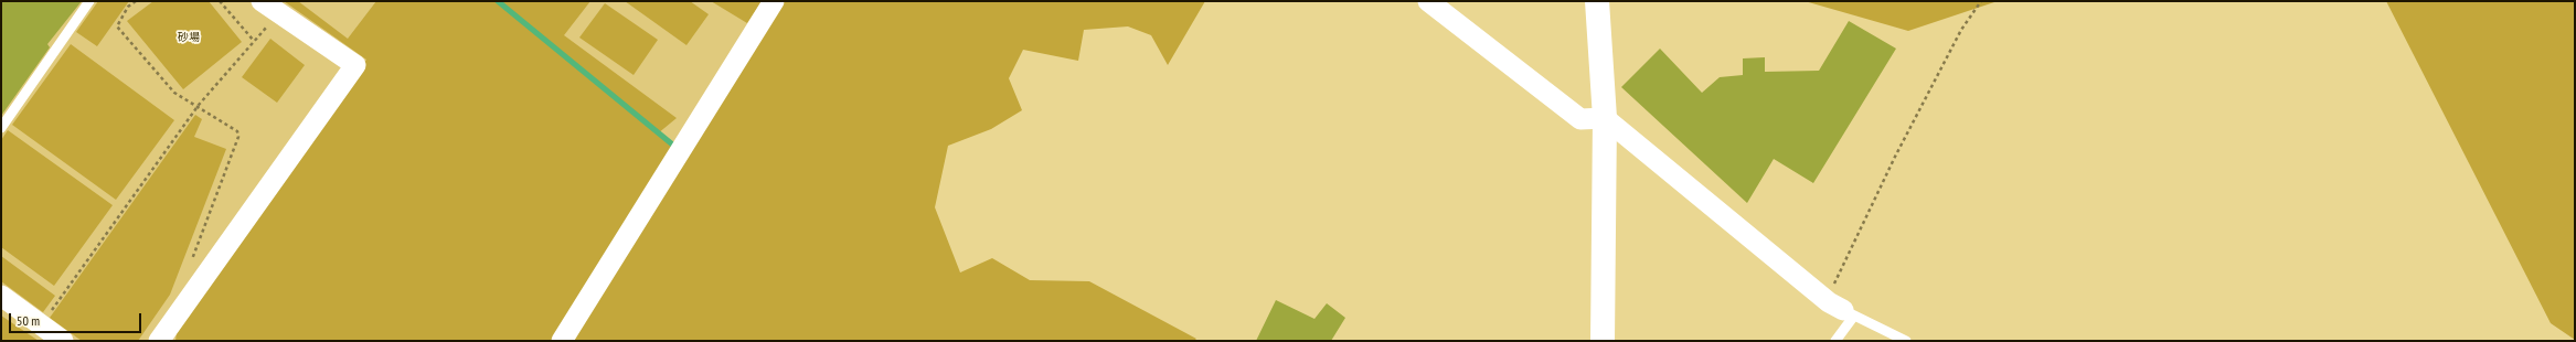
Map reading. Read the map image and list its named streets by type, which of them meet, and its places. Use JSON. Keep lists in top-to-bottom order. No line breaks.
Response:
{"parks":["砂場"],"scale_bar":"50 m"}
